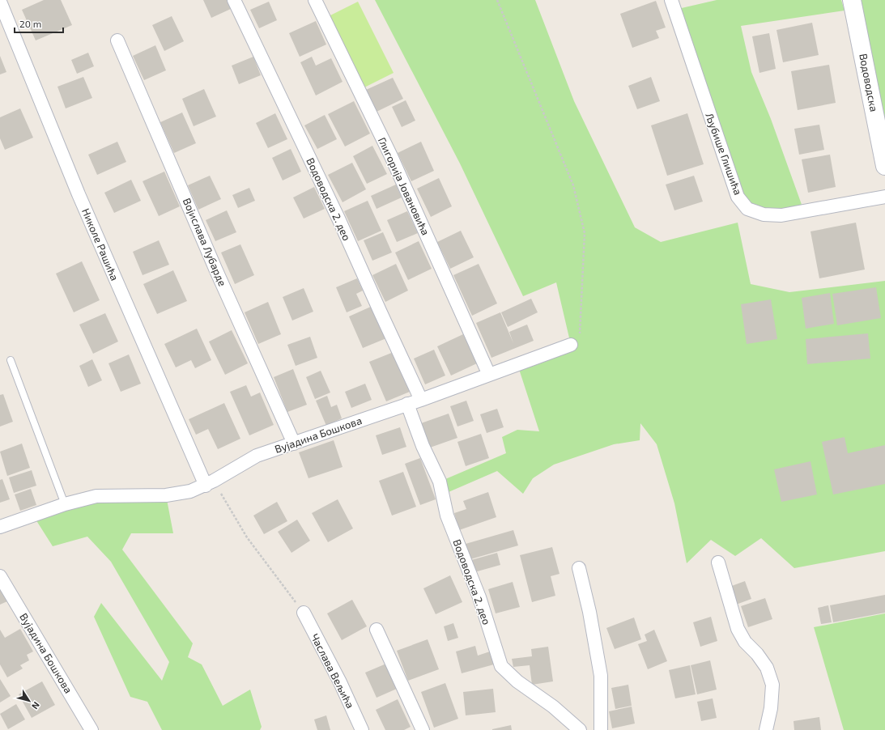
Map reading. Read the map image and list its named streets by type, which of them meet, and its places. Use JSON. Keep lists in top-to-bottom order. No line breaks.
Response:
{"streets":{"main road":["Водоводска"],"street":["Љубише Глишића","Глигорија Јовановића","Водоводска 2. део","Војислава Лубарде","Николе Рашића","Вујадина Бошкова","Часлава Вељића"]},"crossings":[["Глигорија Јовановића","Вујадина Бошкова"],["Водоводска 2. део","Вујадина Бошкова"],["Војислава Лубарде","Вујадина Бошкова"],["Николе Рашића","Вујадина Бошкова"]],"scale_bar":"20 m","north":"bottom right"}
